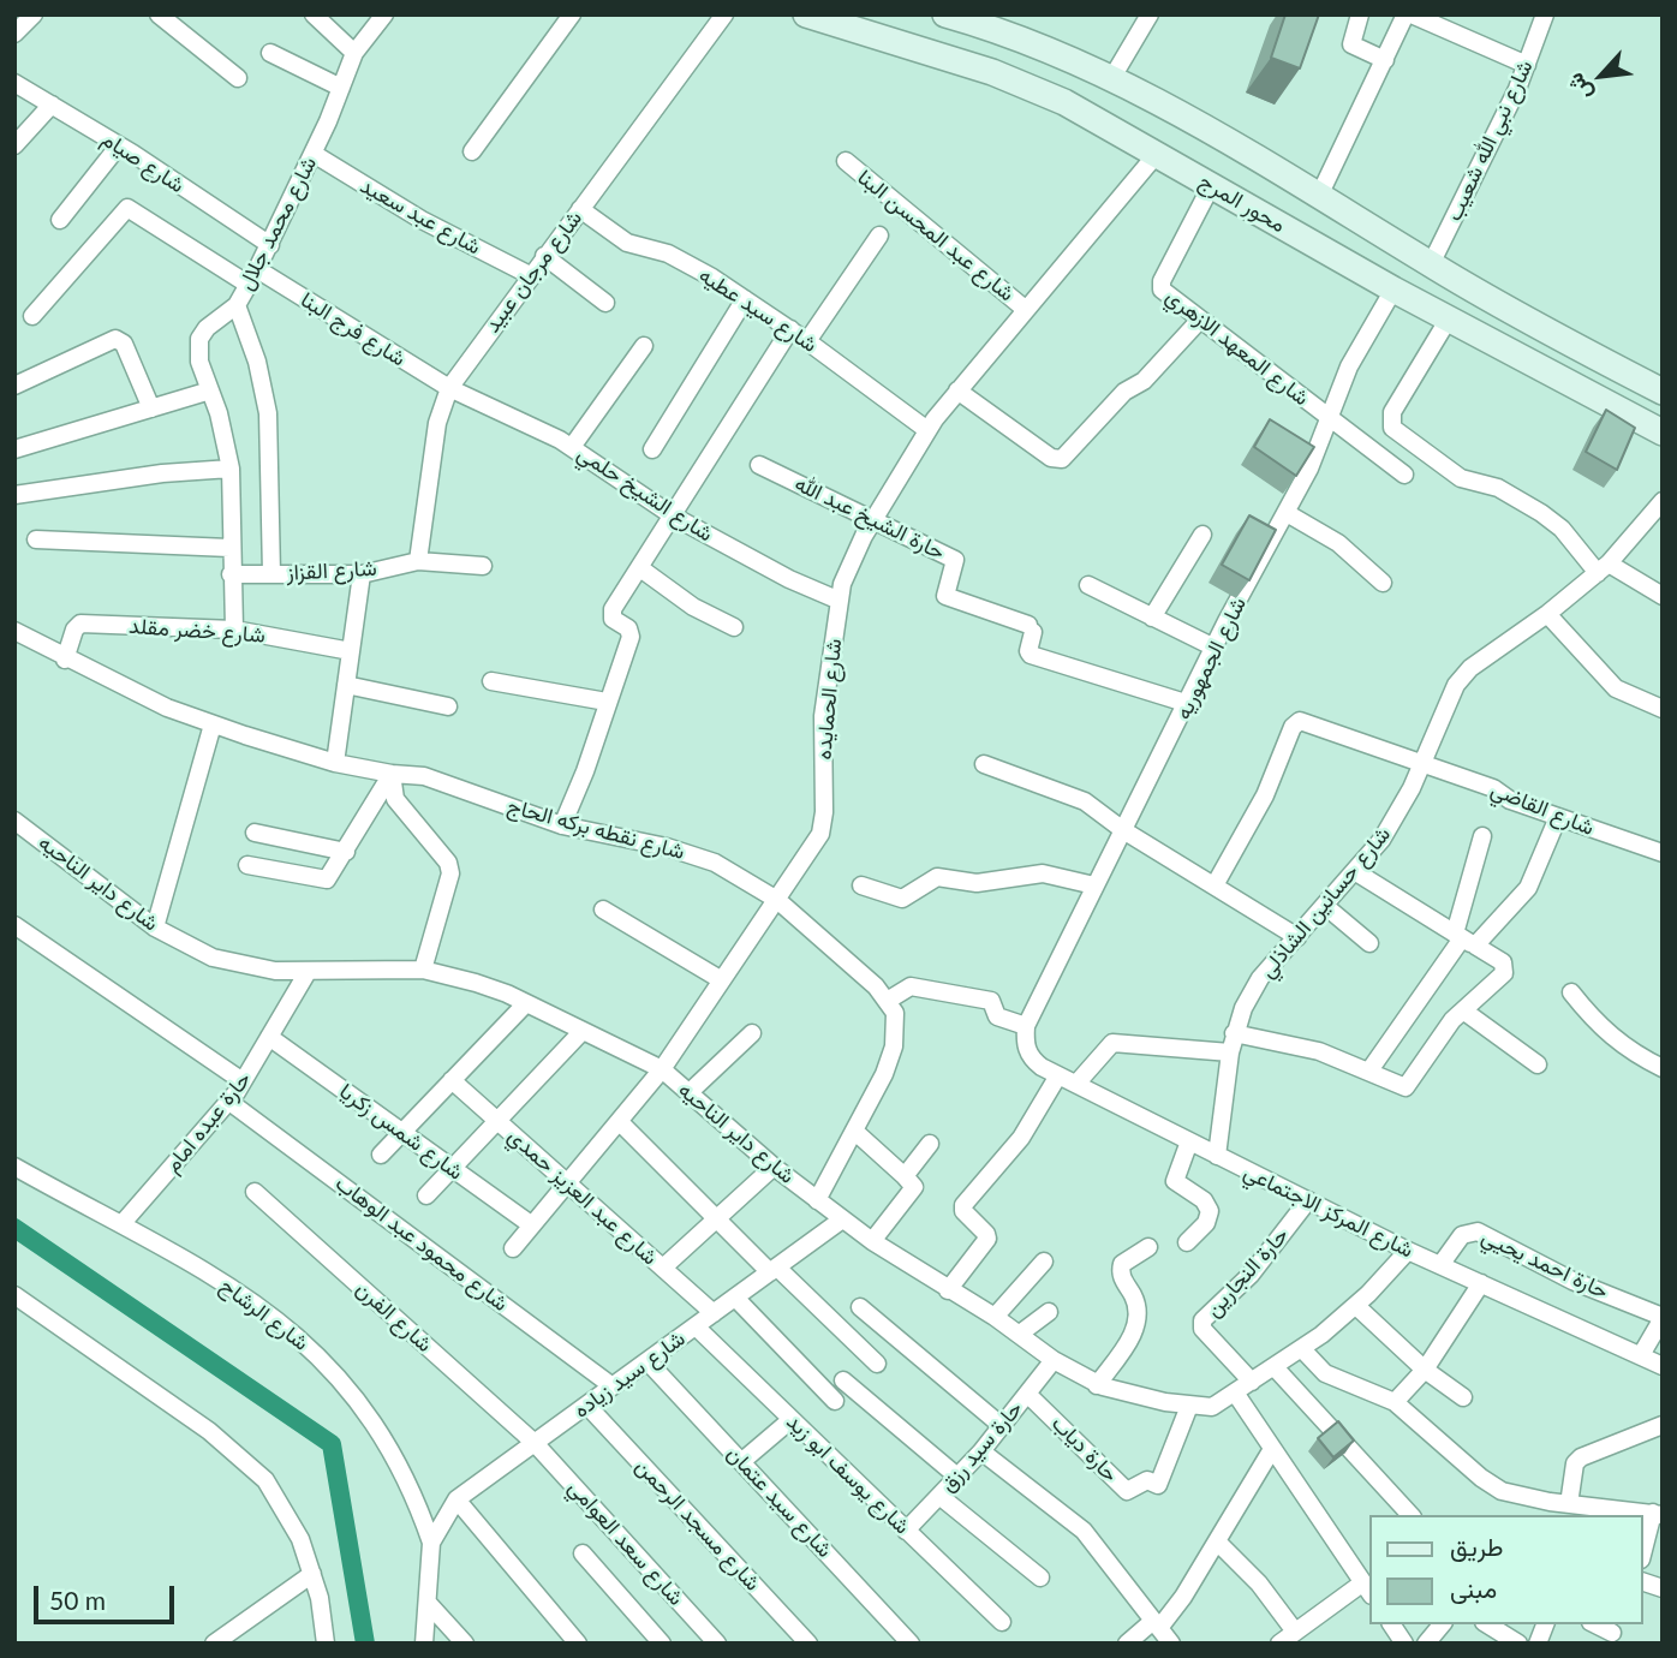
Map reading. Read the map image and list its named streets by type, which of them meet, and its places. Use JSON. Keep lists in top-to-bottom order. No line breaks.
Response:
{"streets":{"main road":["محور المرج"],"street":["شارع نبي الله شعيب","شارع صيام","شارع عبد سعيد","شارع محمد جلال","شارع عبد المحسن البنا","شارع مرجان عبيد","شارع سيد عطيه","شارع فرج البنا","شارع المعهد الازهري","شارع الشيخ حلمي","حارة الشيخ عبد الله","شارع القزاز","شارع خضر مقلد","شارع الجمهوريه","شارع الحمايده","شارع القاضي","شارع نقطه بركه الحاج","شارع داير الناحيه","شارع حسانين الشاذلي","حارة عبده امام","شارع شمس زكريا","شارع عبد العزيز حمدي","شارع المركز الاجتماعي","شارع محمود عبد الوهاب","حارة احمد يحيي","حارة النجارين","شارع الرشاح","شارع الفرن","شارع سيد زياده","حارة سيد رزق","حارة دياب","شارع يوسف ابو زيد","شارع سيد عتمان","شارع مسجد الرحمن","شارع سعد العوامي"]},"crossings":[["شارع صيام","شارع محمد جلال"],["محور المرج","شارع المعهد الازهري"],["محور المرج","شارع الجمهوريه"],["محور المرج","شارع الحمايده"],["شارع عبد سعيد","شارع محمد جلال"],["شارع عبد سعيد","شارع مرجان عبيد"],["شارع محمد جلال","شارع فرج البنا"],["شارع محمد جلال","شارع القزاز"],["شارع محمد جلال","شارع خضر مقلد"],["شارع عبد المحسن البنا","شارع الحمايده"],["شارع مرجان عبيد","شارع سيد عطيه"],["شارع مرجان عبيد","شارع فرج البنا"],["شارع مرجان عبيد","شارع الشيخ حلمي"],["شارع مرجان عبيد","شارع القزاز"],["شارع سيد عطيه","شارع الحمايده"],["شارع فرج البنا","شارع الشيخ حلمي"],["شارع المعهد الازهري","شارع الجمهوريه"],["شارع الشيخ حلمي","شارع الحمايده"],["حارة الشيخ عبد الله","شارع الجمهوريه"],["حارة الشيخ عبد الله","شارع الحمايده"],["شارع خضر مقلد","شارع نقطه بركه الحاج"],["شارع الجمهوريه","شارع المركز الاجتماعي"],["شارع الحمايده","شارع نقطه بركه الحاج"],["شارع الحمايده","شارع داير الناحيه"],["شارع الحمايده","شارع شمس زكريا"],["شارع الحمايده","شارع عبد العزيز حمدي"],["شارع القاضي","شارع حسانين الشاذلي"],["شارع داير الناحيه","حارة عبده امام"],["شارع داير الناحيه","شارع المركز الاجتماعي"],["شارع داير الناحيه","حارة النجارين"],["شارع داير الناحيه","شارع سيد زياده"],["شارع داير الناحيه","حارة سيد رزق"],["شارع داير الناحيه","حارة دياب"],["شارع حسانين الشاذلي","شارع المركز الاجتماعي"],["حارة عبده امام","شارع شمس زكريا"],["حارة عبده امام","شارع محمود عبد الوهاب"],["حارة عبده امام","شارع الرشاح"],["شارع عبد العزيز حمدي","شارع سيد زياده"],["شارع المركز الاجتماعي","حارة احمد يحيي"],["شارع المركز الاجتماعي","حارة النجارين"],["شارع محمود عبد الوهاب","شارع سيد زياده"],["شارع الرشاح","شارع سيد زياده"],["شارع الفرن","شارع سيد زياده"],["شارع الفرن","شارع سعد العوامي"],["شارع سيد زياده","شارع يوسف ابو زيد"],["شارع سيد زياده","شارع سيد عتمان"],["شارع سيد زياده","شارع مسجد الرحمن"],["شارع سيد زياده","شارع سعد العوامي"],["حارة سيد رزق","حارة دياب"],["حارة سيد رزق","شارع يوسف ابو زيد"]],"legend":["طريق","مبنى"],"scale_bar":"50 m","north":"bottom left"}
